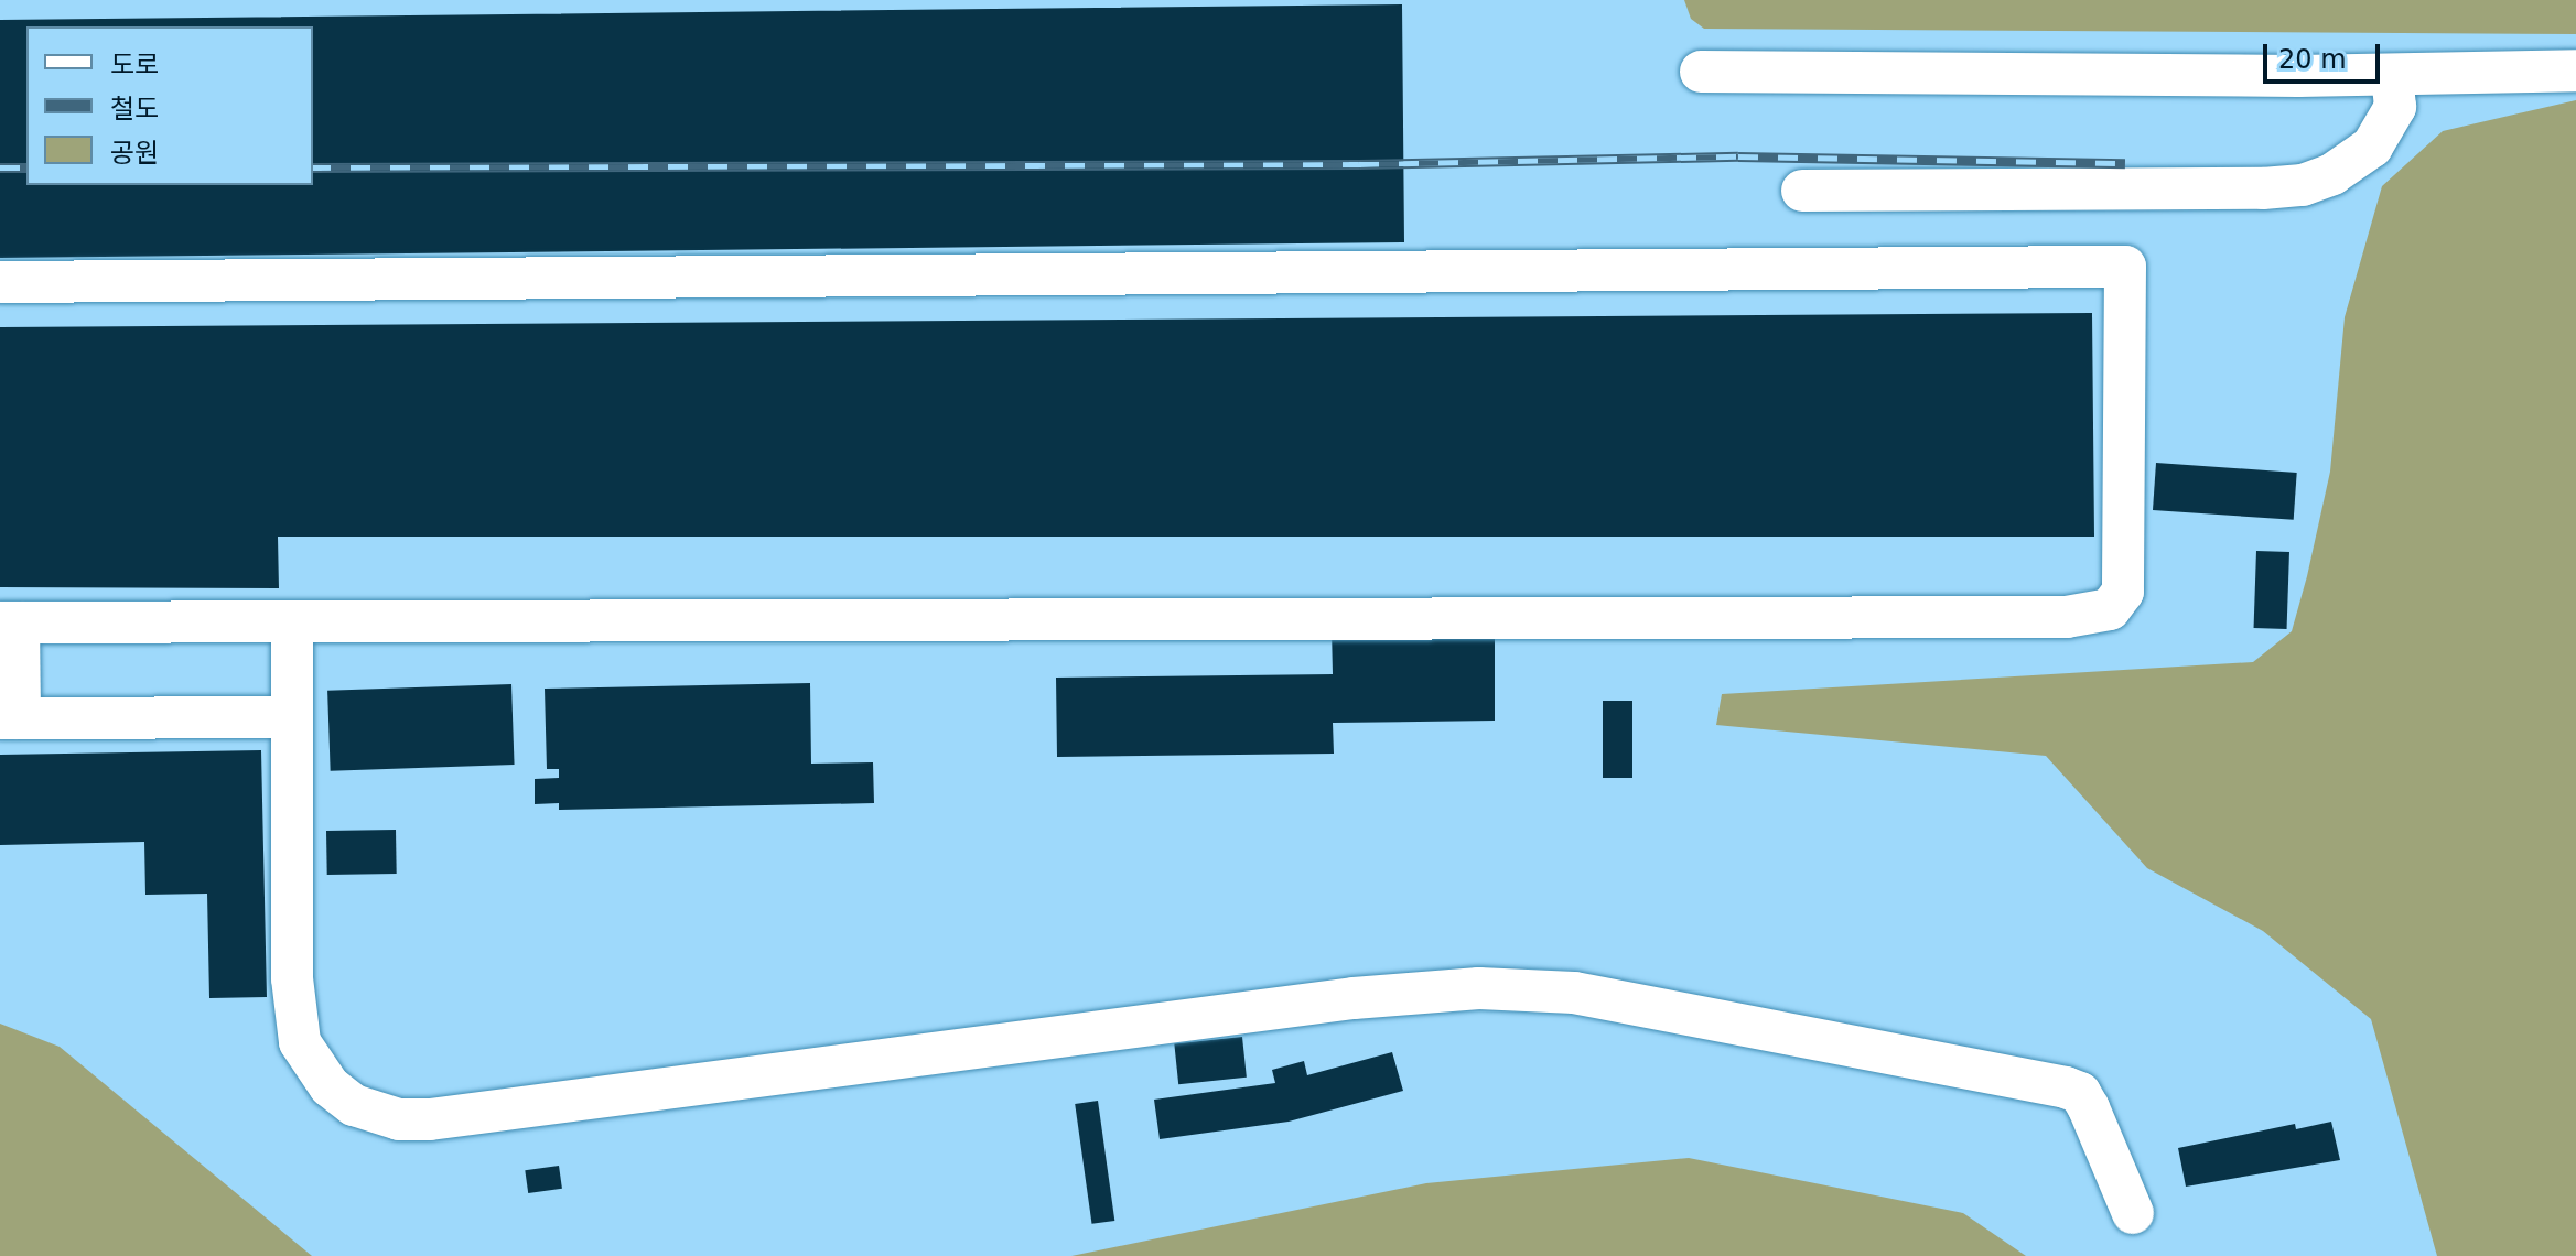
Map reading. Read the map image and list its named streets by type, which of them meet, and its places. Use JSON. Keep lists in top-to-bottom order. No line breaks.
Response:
{"legend":["도로","철도","공원"],"scale_bar":"20 m"}
